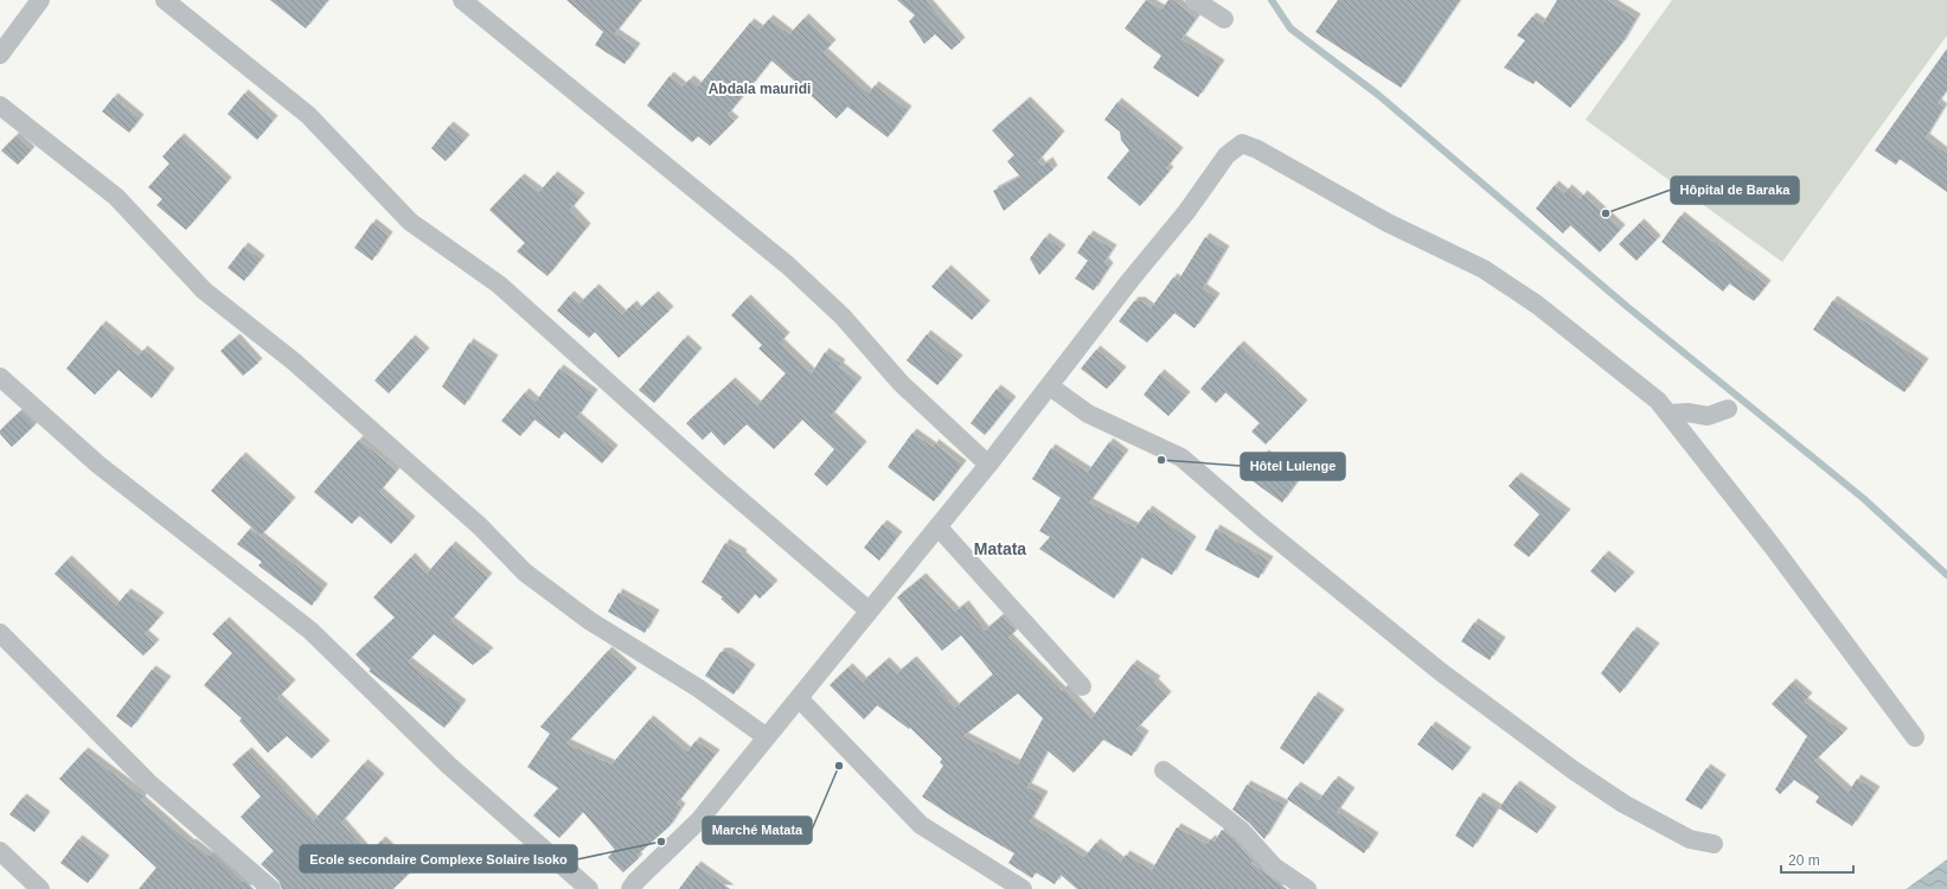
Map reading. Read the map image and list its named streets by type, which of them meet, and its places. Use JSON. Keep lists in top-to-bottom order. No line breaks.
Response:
{"districts":["Abdala mauridi","Matata"],"places":["Hôpital de Baraka","Hôtel Lulenge","Marché Matata","Ecole secondaire Complexe Solaire Isoko"],"scale_bar":"20 m"}
